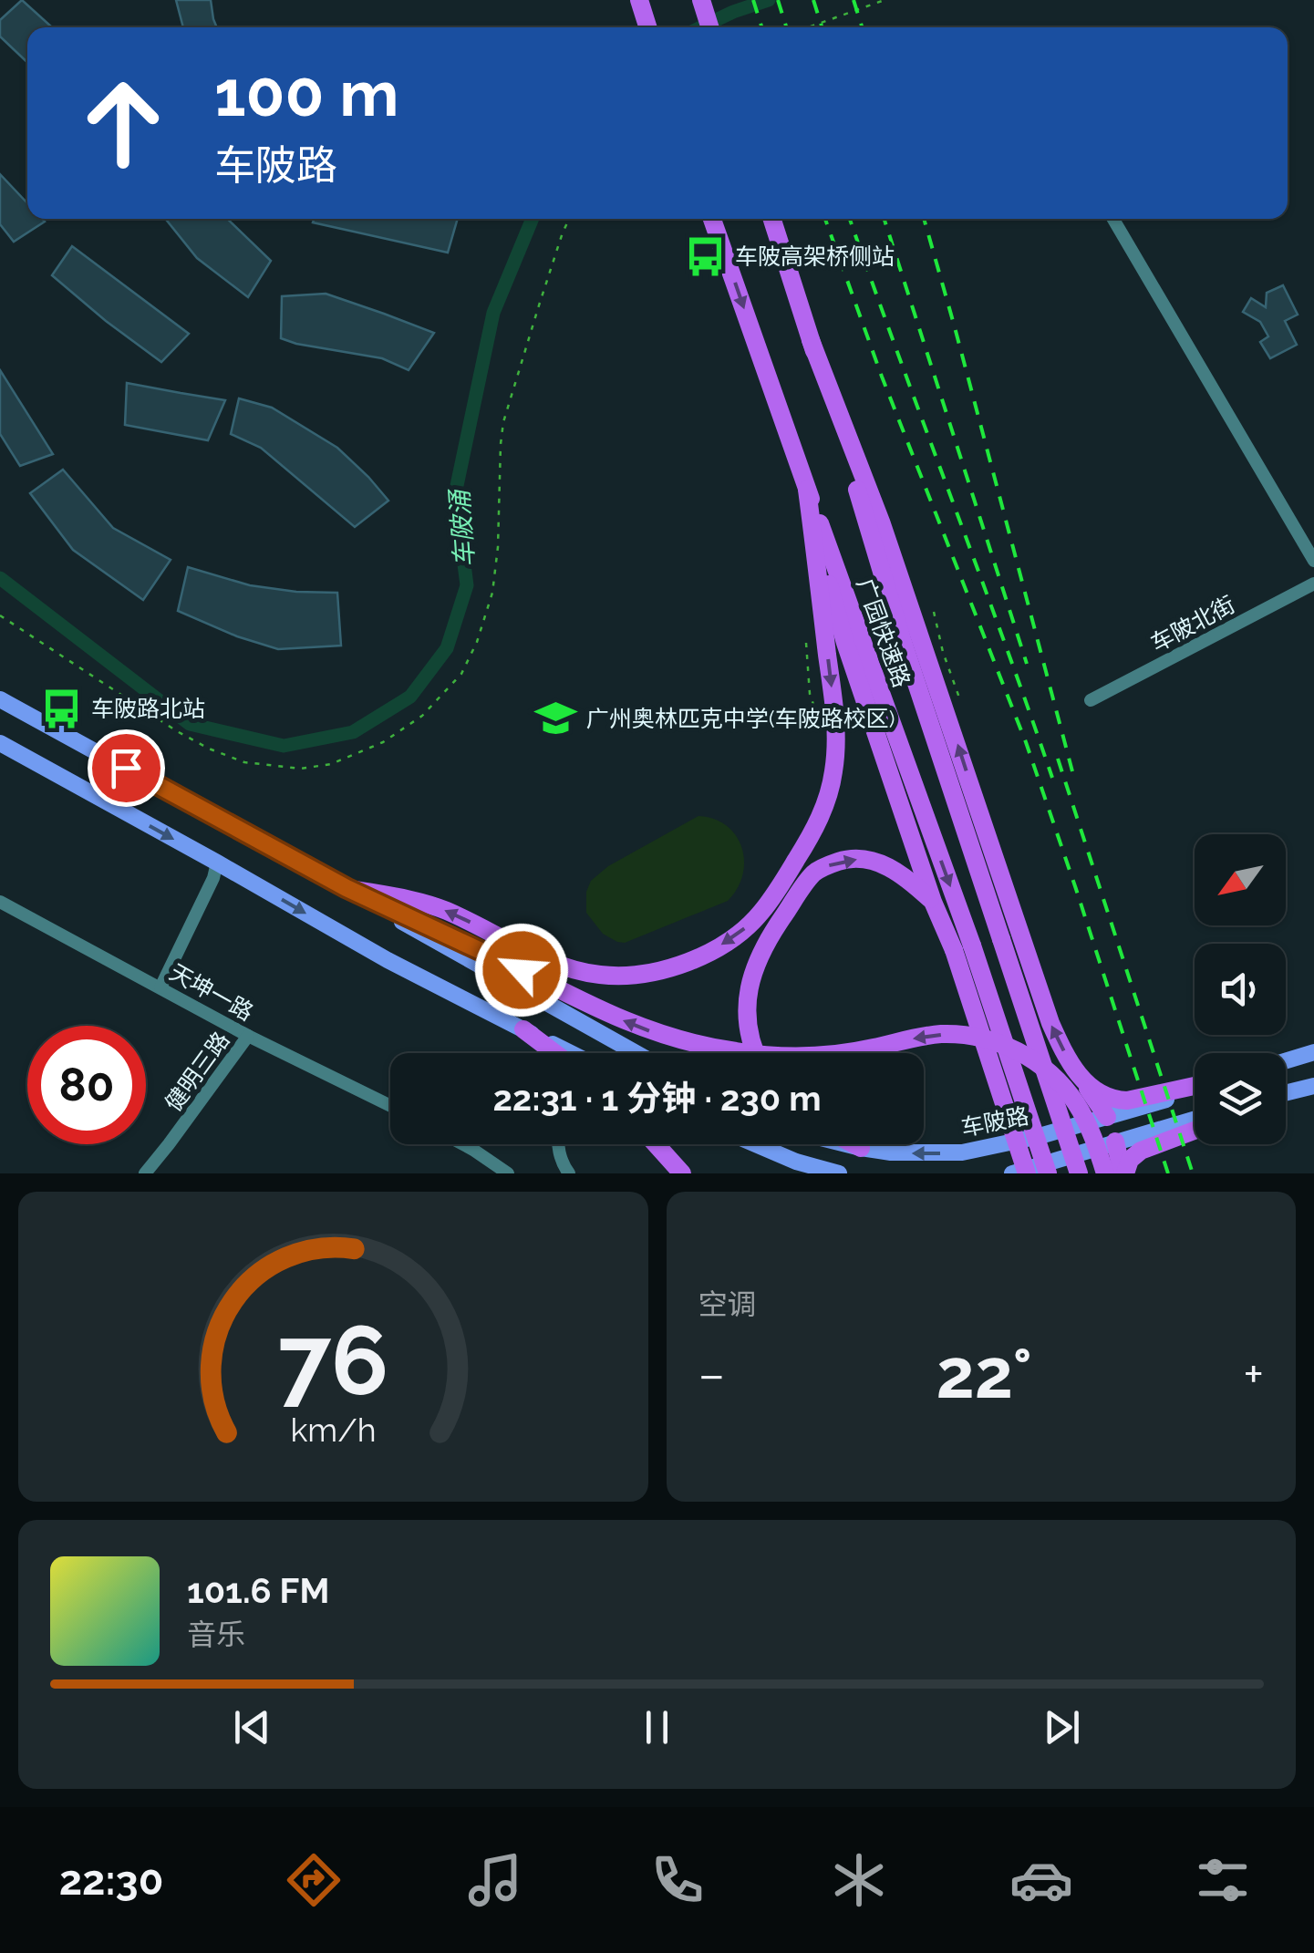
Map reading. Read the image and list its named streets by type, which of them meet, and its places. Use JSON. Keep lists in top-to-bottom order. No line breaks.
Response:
{"streets":{"highway":["广园快速路"],"main road":["车陂路"],"street":["车陂北街","天坤一路","健明三路"]},"crossings":[["天坤一路","健明三路"]],"water":["车陂涌"],"places":{"bus stop":["车陂高架桥侧站","车陂路北站"],"school or university":["广州奥林匹克中学(车陂路校区)"]},"north":"bottom left","page":{"turn":["100 m","车陂路"],"limit":"80","trip":"22:31 · 1 分钟 · 230 m","tile":"空调","heat":["−","22°","+"],"song":["101.6 FM","音乐"],"tabs":"22:30","gauge":["76","km/h"]}}
